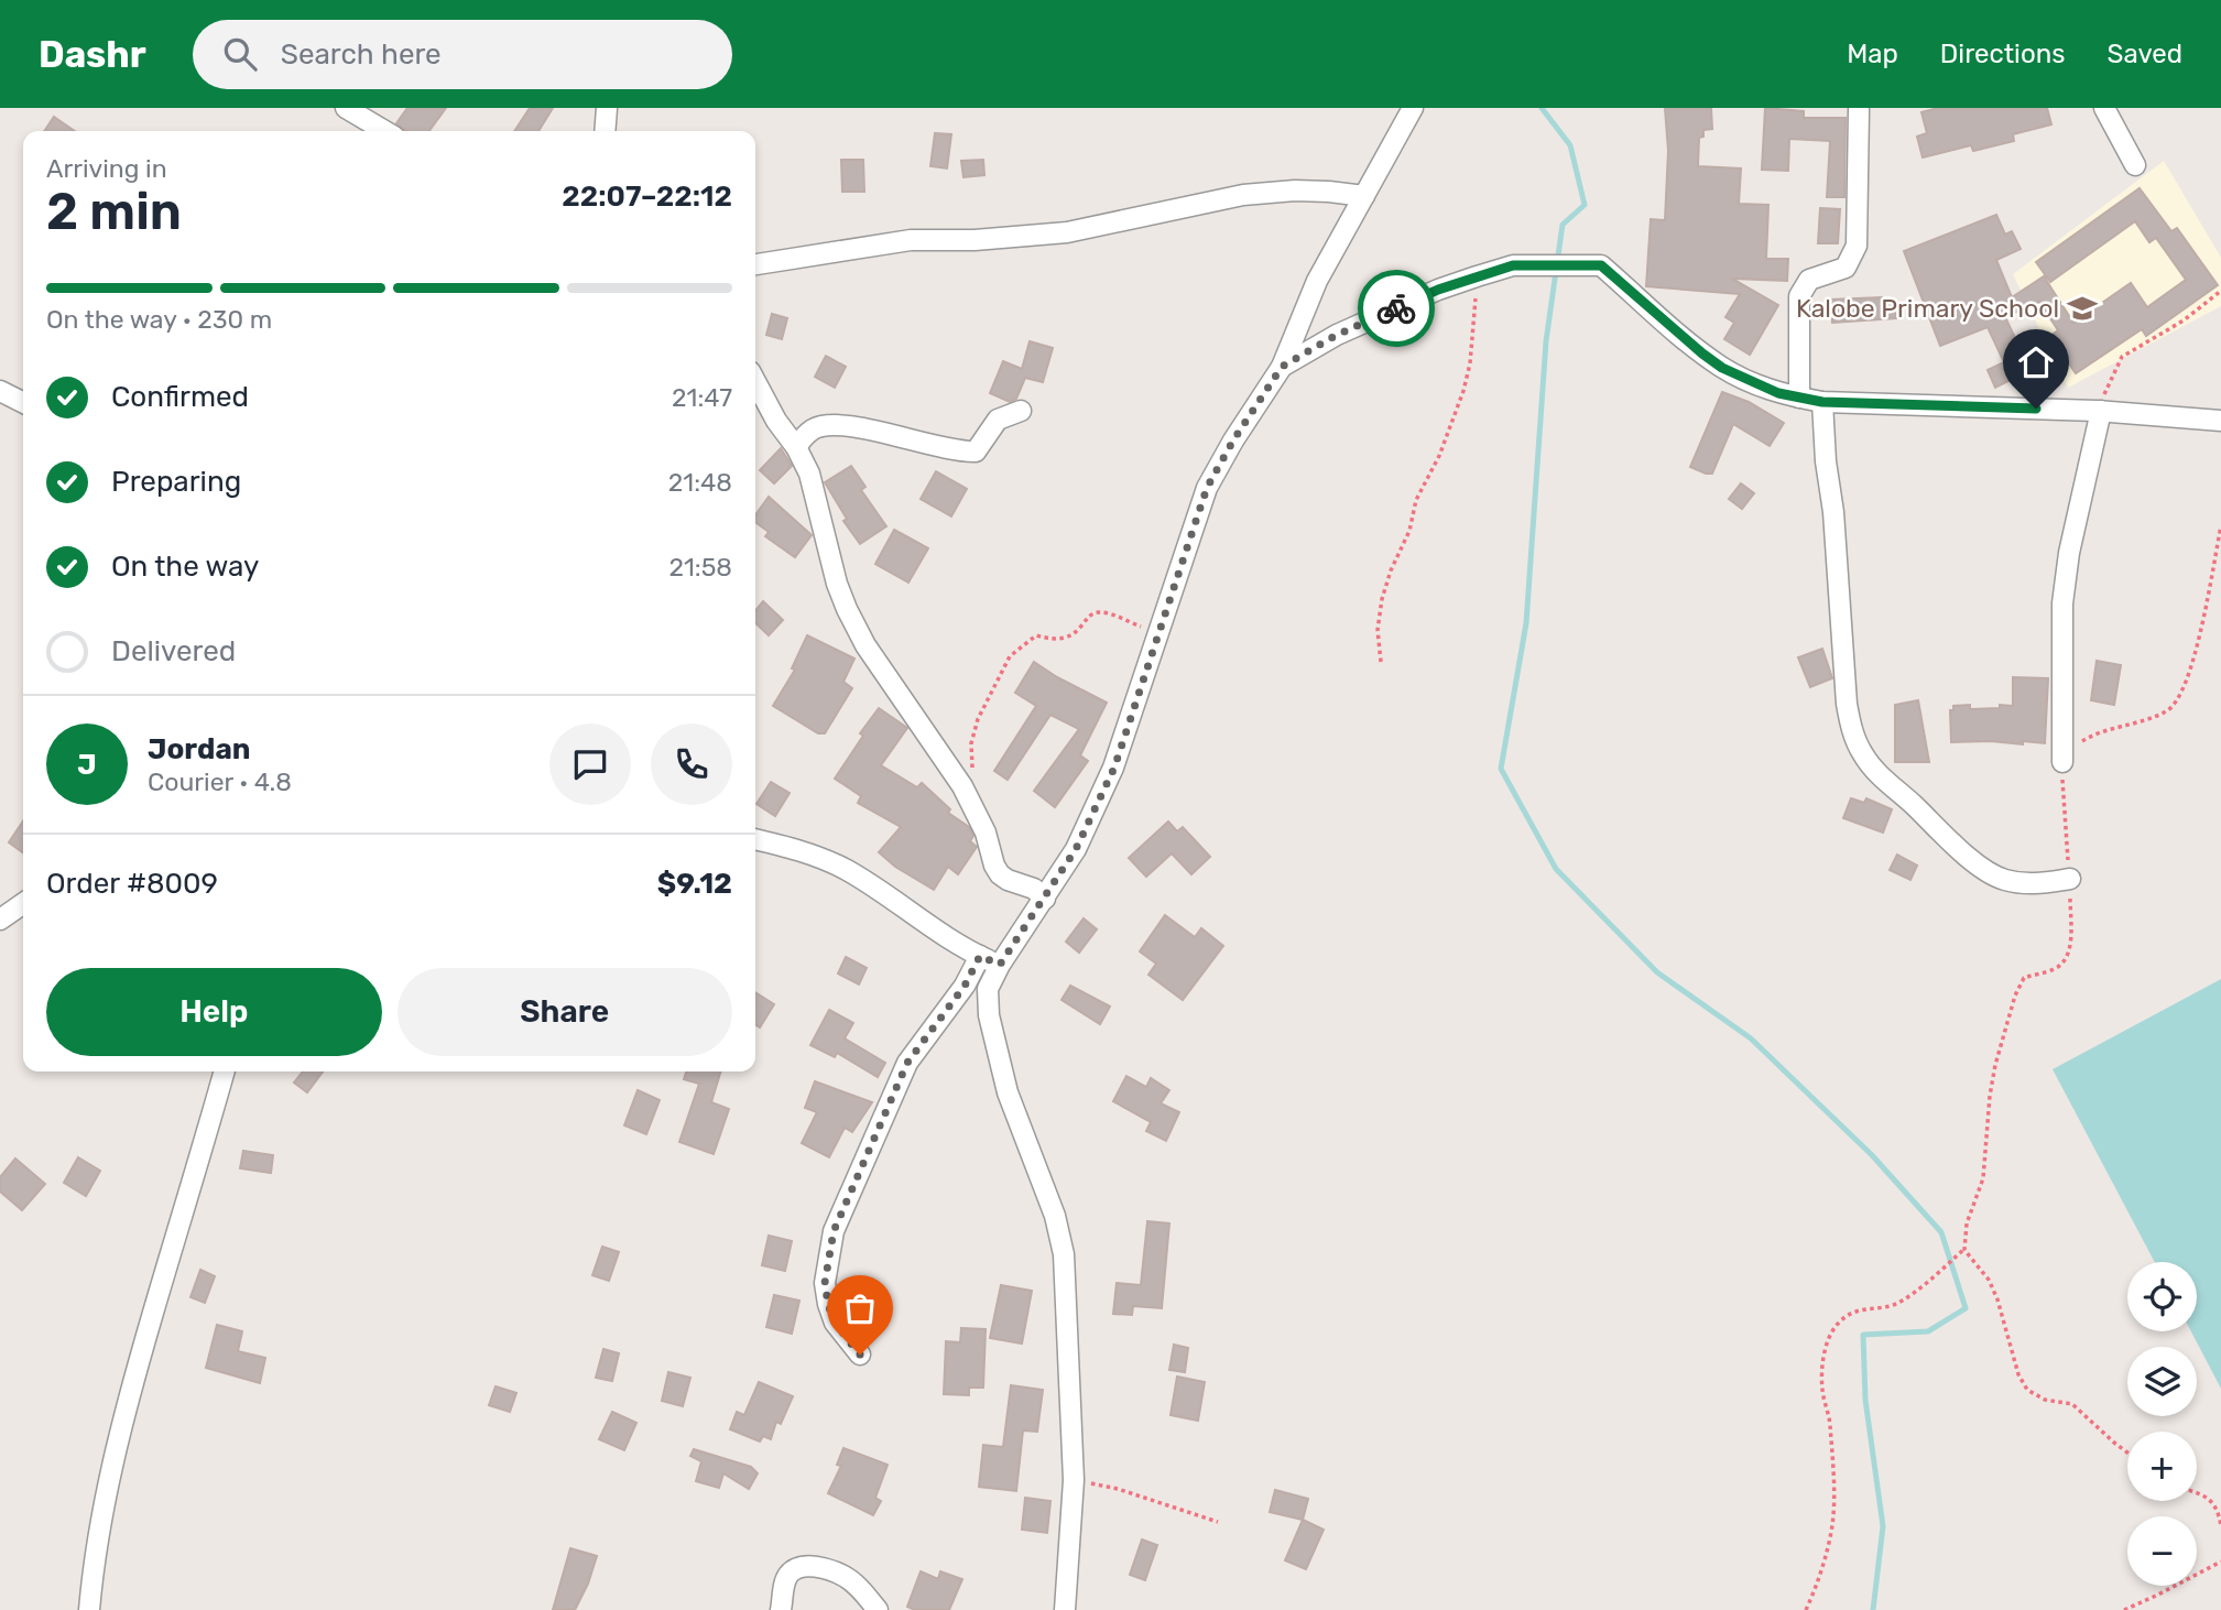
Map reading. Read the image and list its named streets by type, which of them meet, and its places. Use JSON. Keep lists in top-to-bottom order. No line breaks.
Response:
{"places":{"school or university":["Kalobe Primary School"]},"page":{"header":"Dashr","search":"Search here","nav":["Map","Directions","Saved"],"heading":["2 min","Arriving in","22:07–22:12"],"panel":["Jordan","Courier · 4.8","Order #8009","$9.12"],"bar":"On the way · 230 m","list":[["Confirmed","21:47"],["Preparing","21:48"],["On the way","21:58"],"Delivered"],"round":"J","buttons":["Help","Share"],"map_buttons":["+","−"]}}
